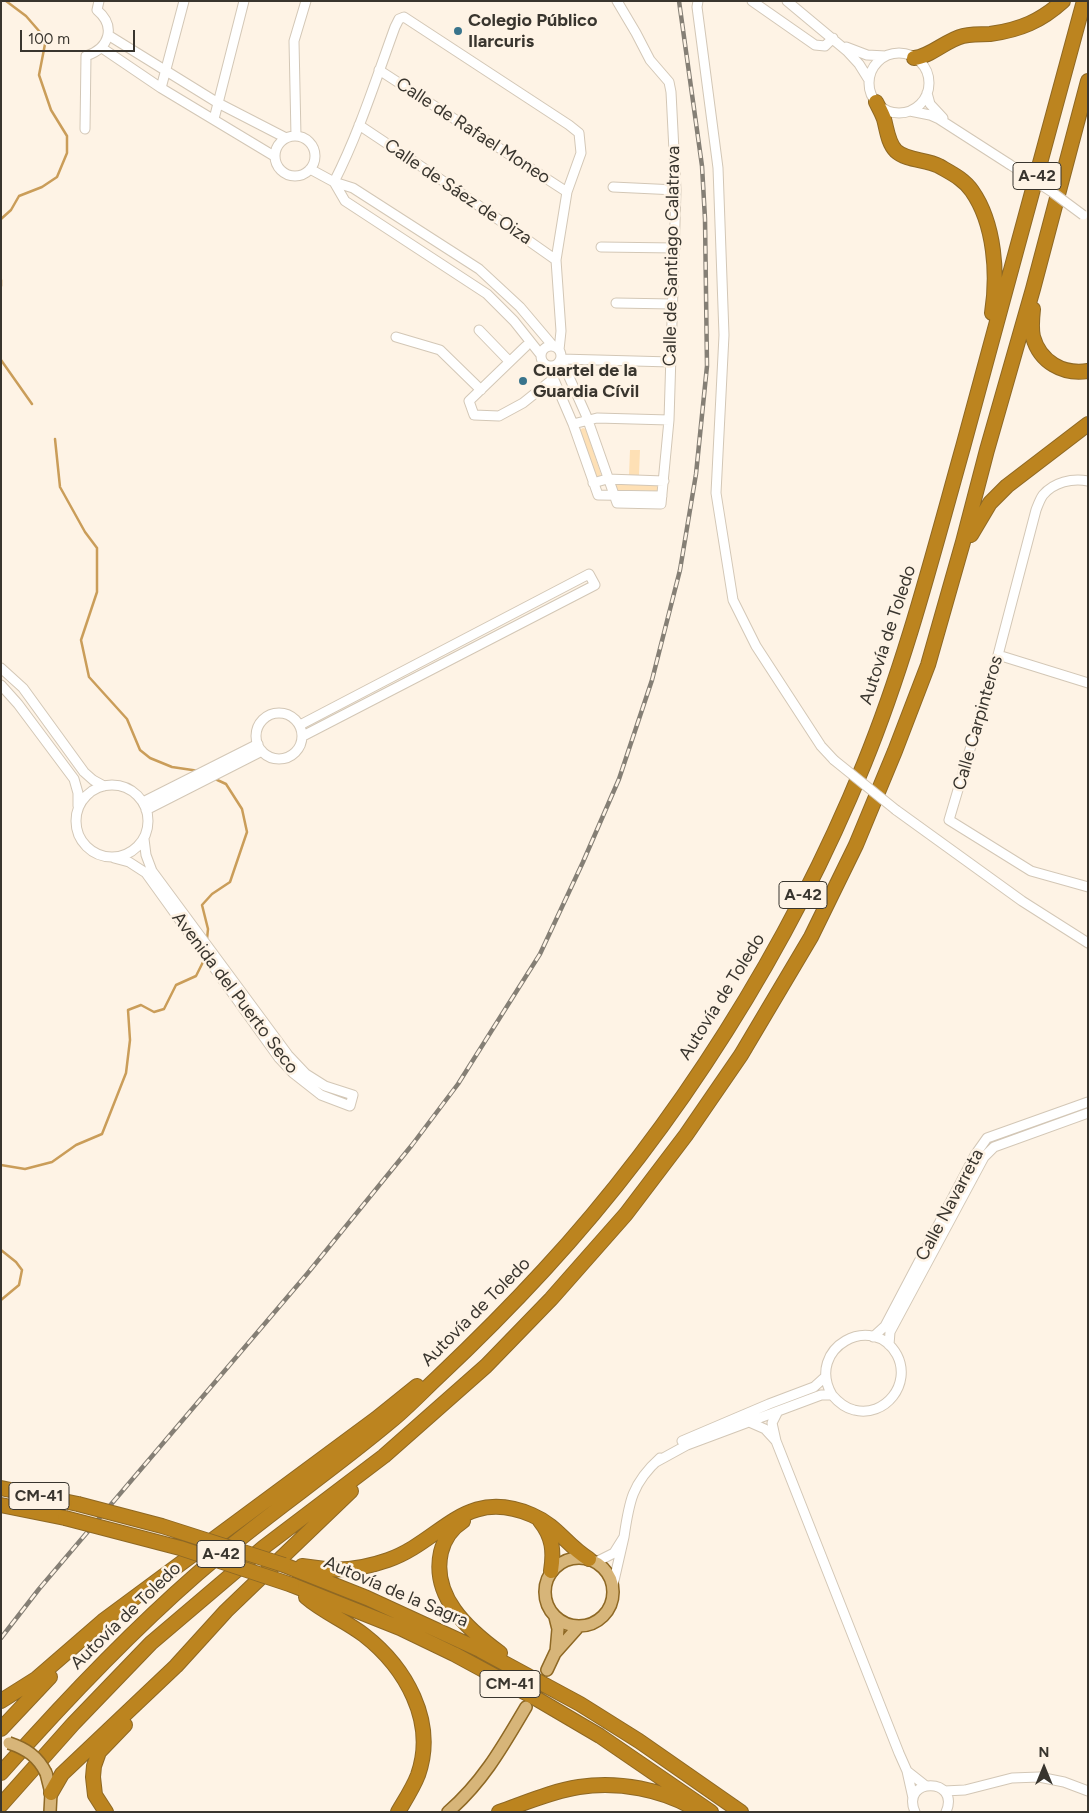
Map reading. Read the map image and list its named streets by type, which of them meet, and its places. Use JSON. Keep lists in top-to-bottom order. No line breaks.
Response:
{"streets":{"highway":["A-42","Autovía de Toledo","CM-41","Autovía de la Sagra"],"street":["Calle de Rafael Moneo","Calle de Sáez de Oiza","Calle de Santiago Calatrava","Calle Carpinteros","Avenida del Puerto Seco","Calle Navarreta"]},"crossings":[["CM-41","Autovía de la Sagra"]],"places":["Colegio Público Ilarcuris","Cuartel de la Guardia Cívil"],"scale_bar":"100 m","north":"top"}
